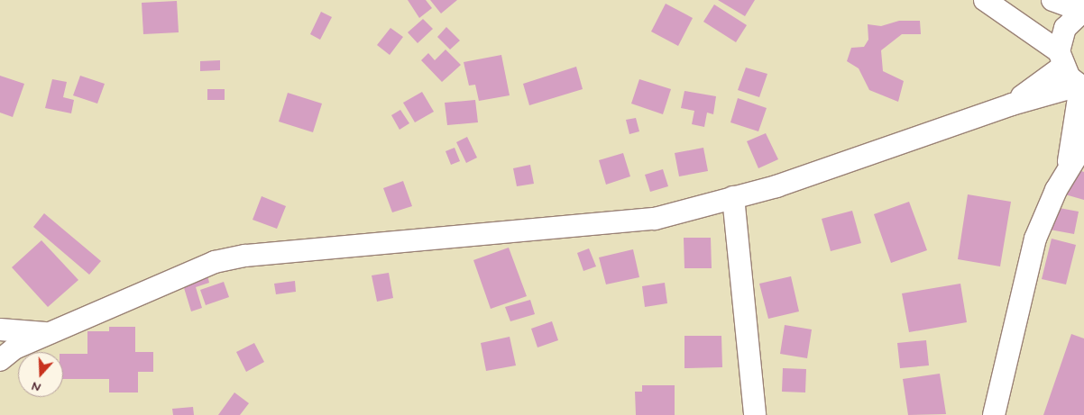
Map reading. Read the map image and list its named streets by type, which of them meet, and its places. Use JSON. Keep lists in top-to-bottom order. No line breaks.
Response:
{"north":"bottom"}
